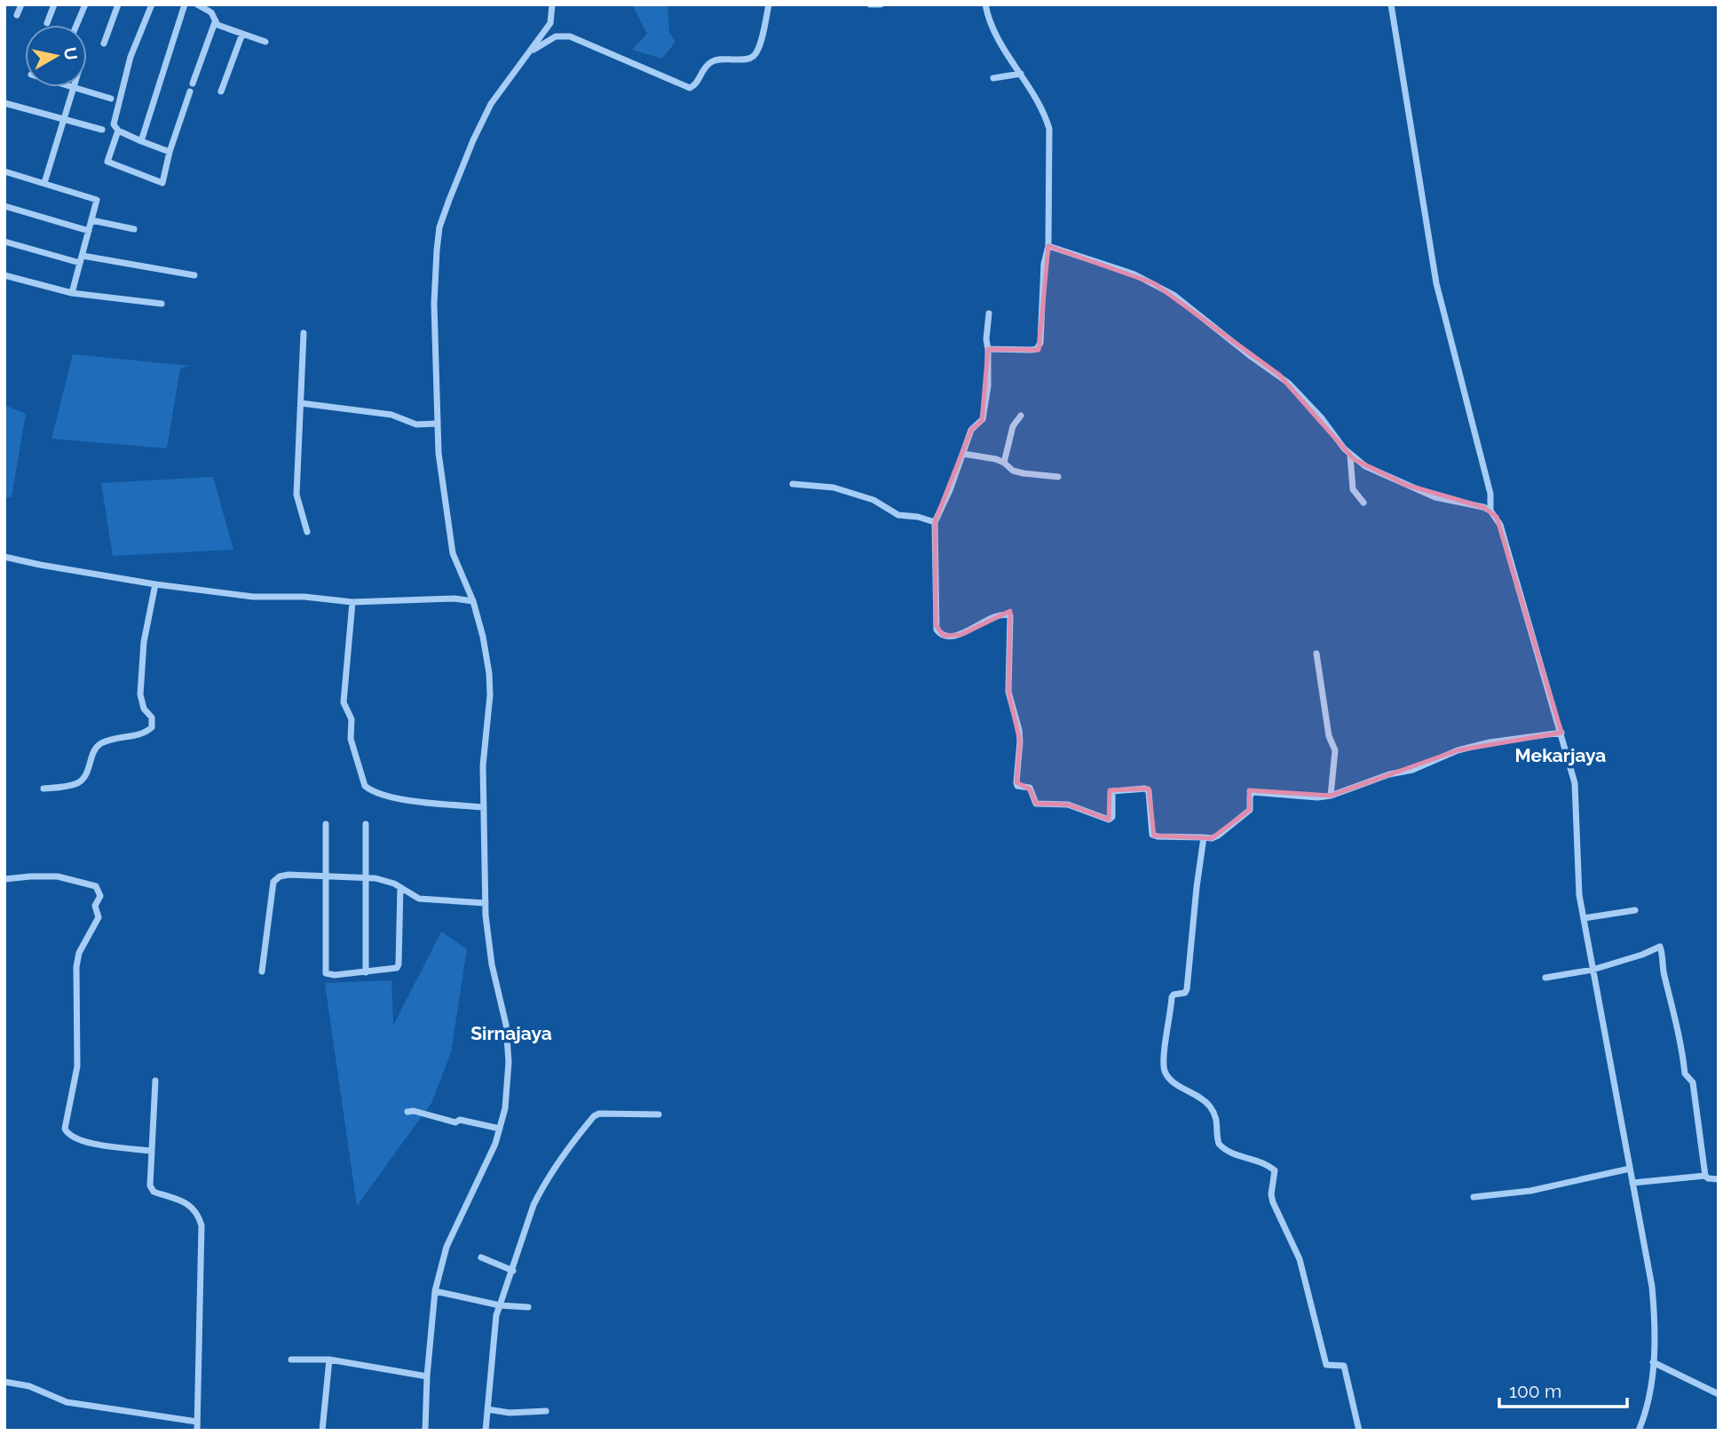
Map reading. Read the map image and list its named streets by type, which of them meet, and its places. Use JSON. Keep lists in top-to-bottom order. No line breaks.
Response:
{"districts":["Mekarjaya","Sirnajaya"],"scale_bar":"100 m","north":"right"}
